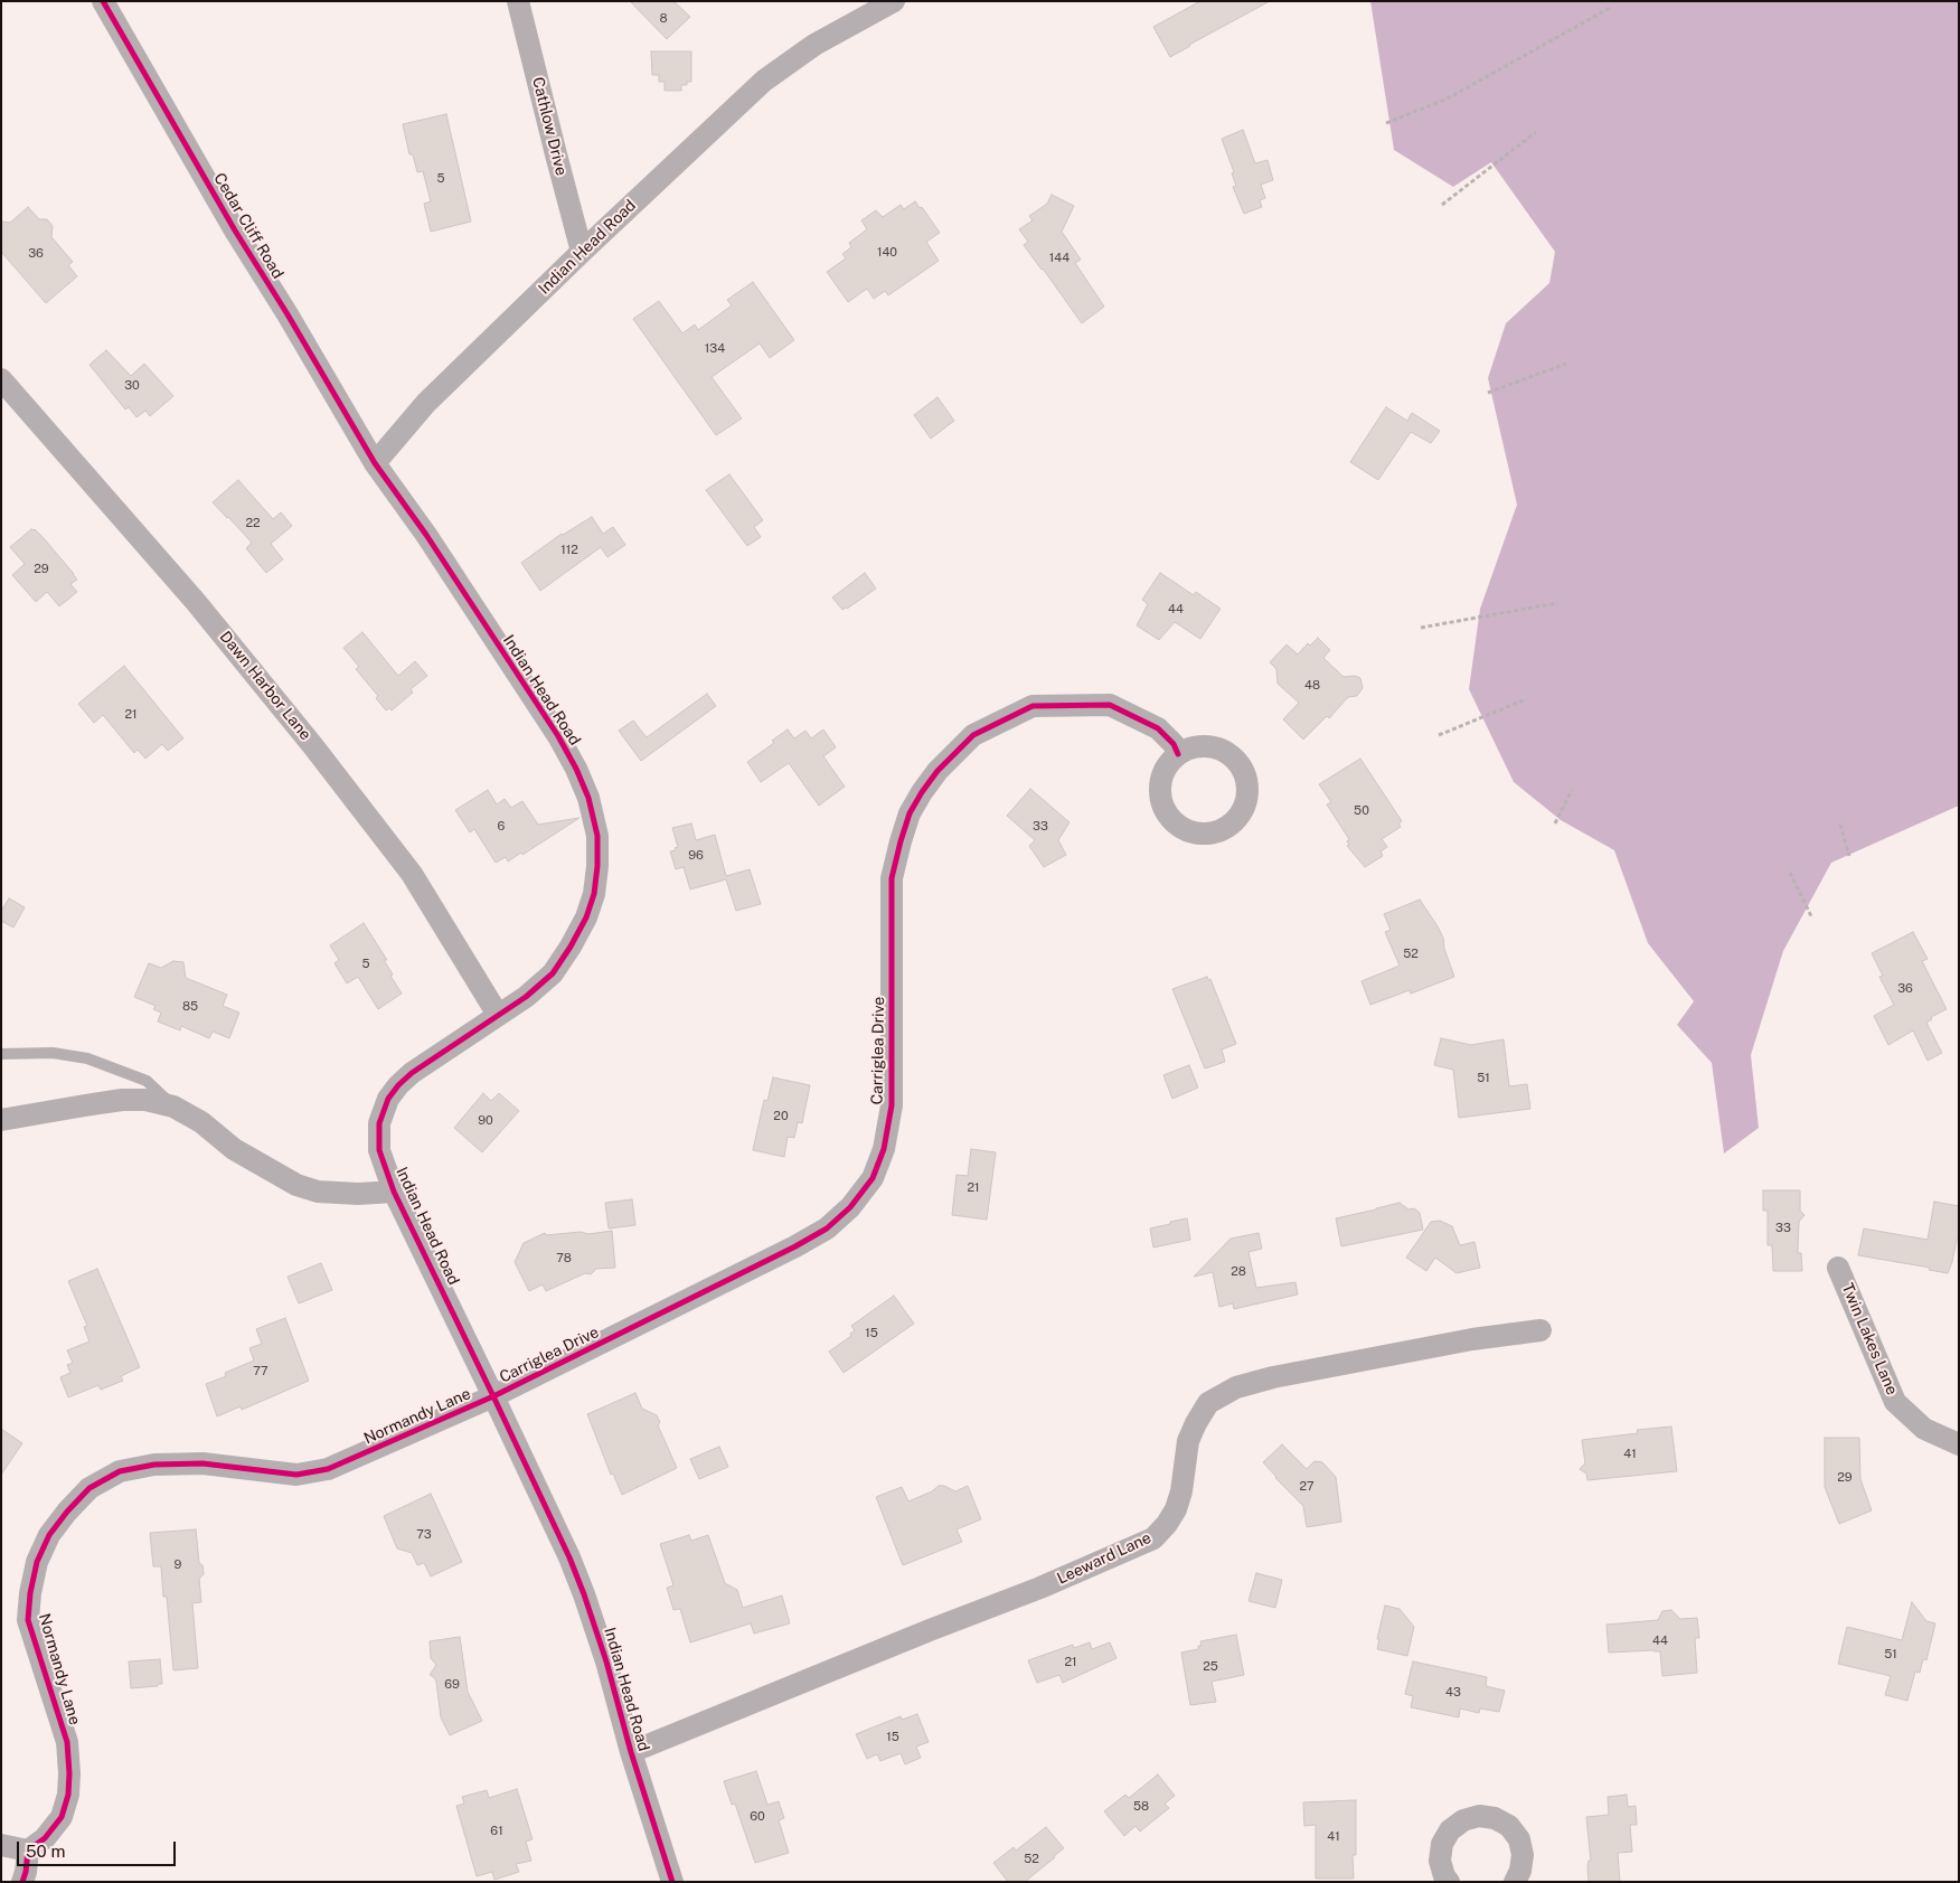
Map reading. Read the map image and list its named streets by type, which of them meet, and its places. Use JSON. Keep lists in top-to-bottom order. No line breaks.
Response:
{"streets":{"street":["Cathlow Drive","Cedar Cliff Road","Indian Head Road","Dawn Harbor Lane","Carriglea Drive","Twin Lakes Lane","Normandy Lane","Leeward Lane"]},"crossings":[["Cathlow Drive","Indian Head Road"],["Cedar Cliff Road","Indian Head Road"],["Indian Head Road","Dawn Harbor Lane"],["Indian Head Road","Carriglea Drive"],["Indian Head Road","Normandy Lane"],["Indian Head Road","Leeward Lane"],["Carriglea Drive","Normandy Lane"]],"house_numbers":["8","5","140","36","144","134","30","22","112","29","44","48","21","50","6","33","96","52","5","36","85","51","20","90","21","33","78","28","15","77","41","29","27","73","9","44","51","21","25","69","43","15","58","60","61","41","52"],"scale_bar":"50 m"}
